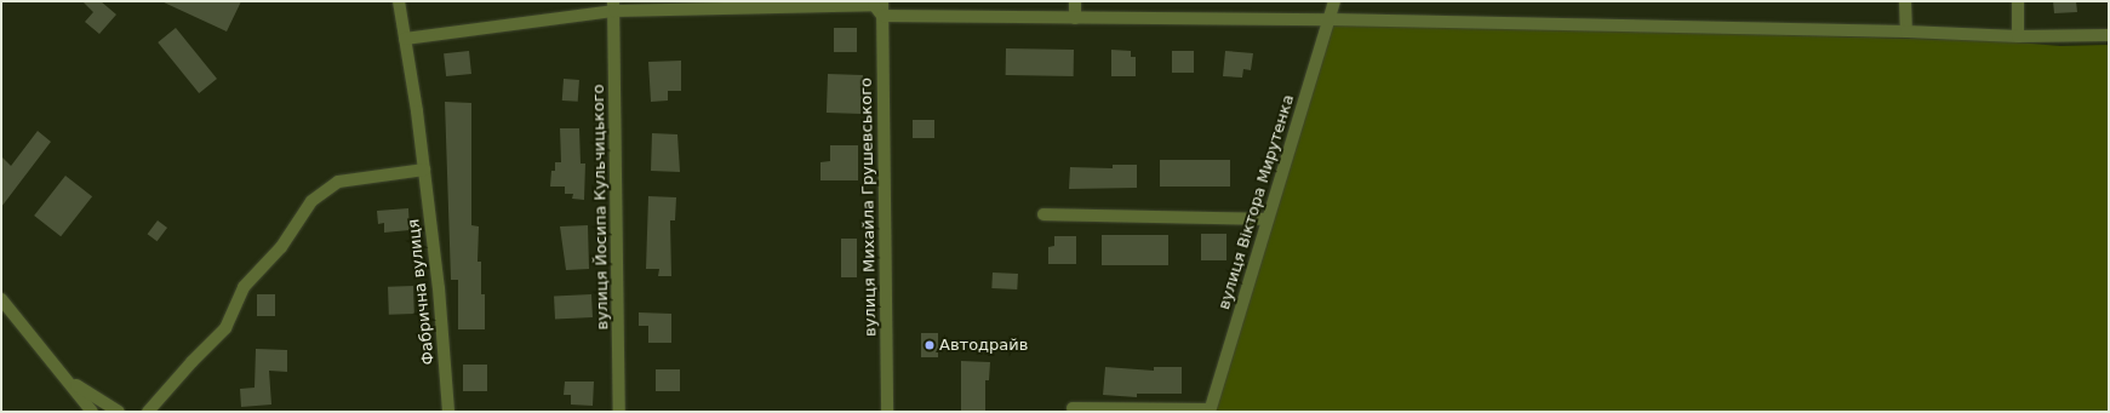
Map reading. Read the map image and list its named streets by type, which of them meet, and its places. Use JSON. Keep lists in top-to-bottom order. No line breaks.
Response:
{"streets":{"street":["вулиця Віктора Мирутенка","вулиця Йосипа Кульчицького","вулиця Михайла Грушевського","Фабрична вулиця"]},"places":["Автодрайв"]}
